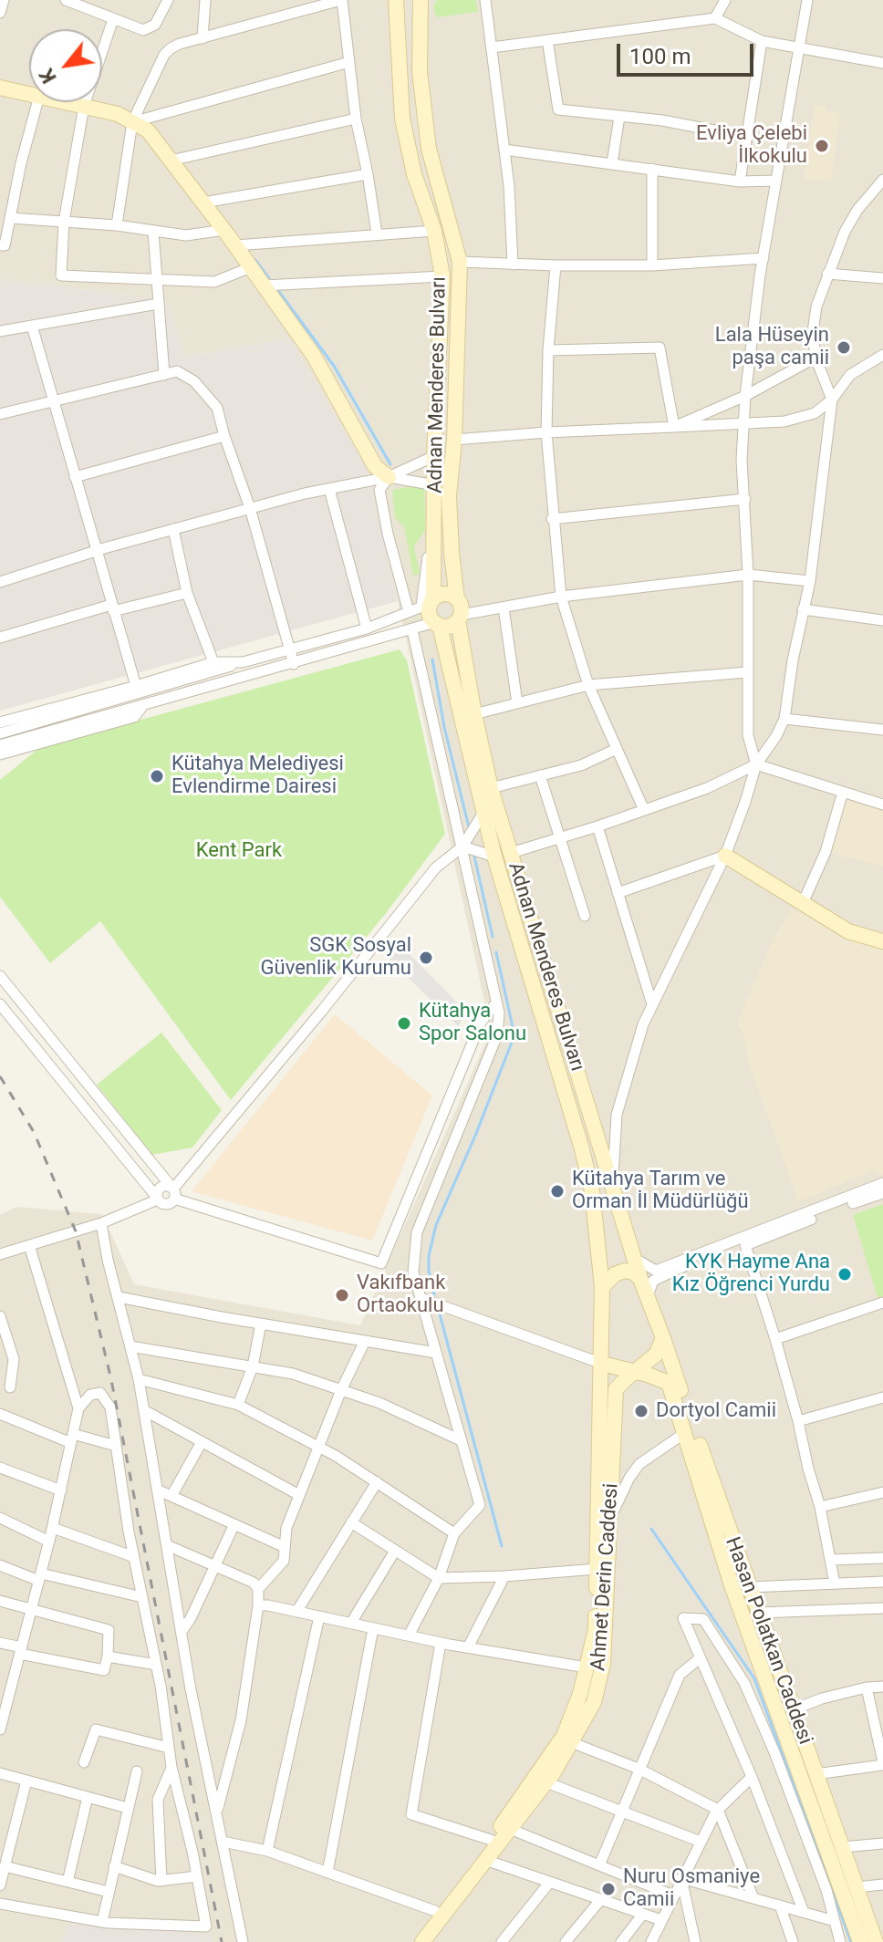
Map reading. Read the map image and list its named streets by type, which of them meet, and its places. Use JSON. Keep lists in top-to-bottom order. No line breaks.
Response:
{"streets":{"main road":["Adnan Menderes Bulvarı","Ahmet Derin Caddesi","Hasan Polatkan Caddesi"]},"crossings":[["Adnan Menderes Bulvarı","Ahmet Derin Caddesi"],["Ahmet Derin Caddesi","Hasan Polatkan Caddesi"]],"parks":["Kent Park"],"places":["Evliya Çelebi İlkokulu","Lala Hüseyin paşa camii","Kütahya Melediyesi Evlendirme Dairesi","SGK Sosyal Güvenlik Kurumu","Kütahya Spor Salonu","Kütahya Tarım ve Orman İl Müdürlüğü","KYK Hayme Ana Kız Öğrenci Yurdu","Vakıfbank Ortaokulu","Dortyol Camii","Nuru Osmaniye Camii"],"scale_bar":"100 m","north":"bottom left"}
